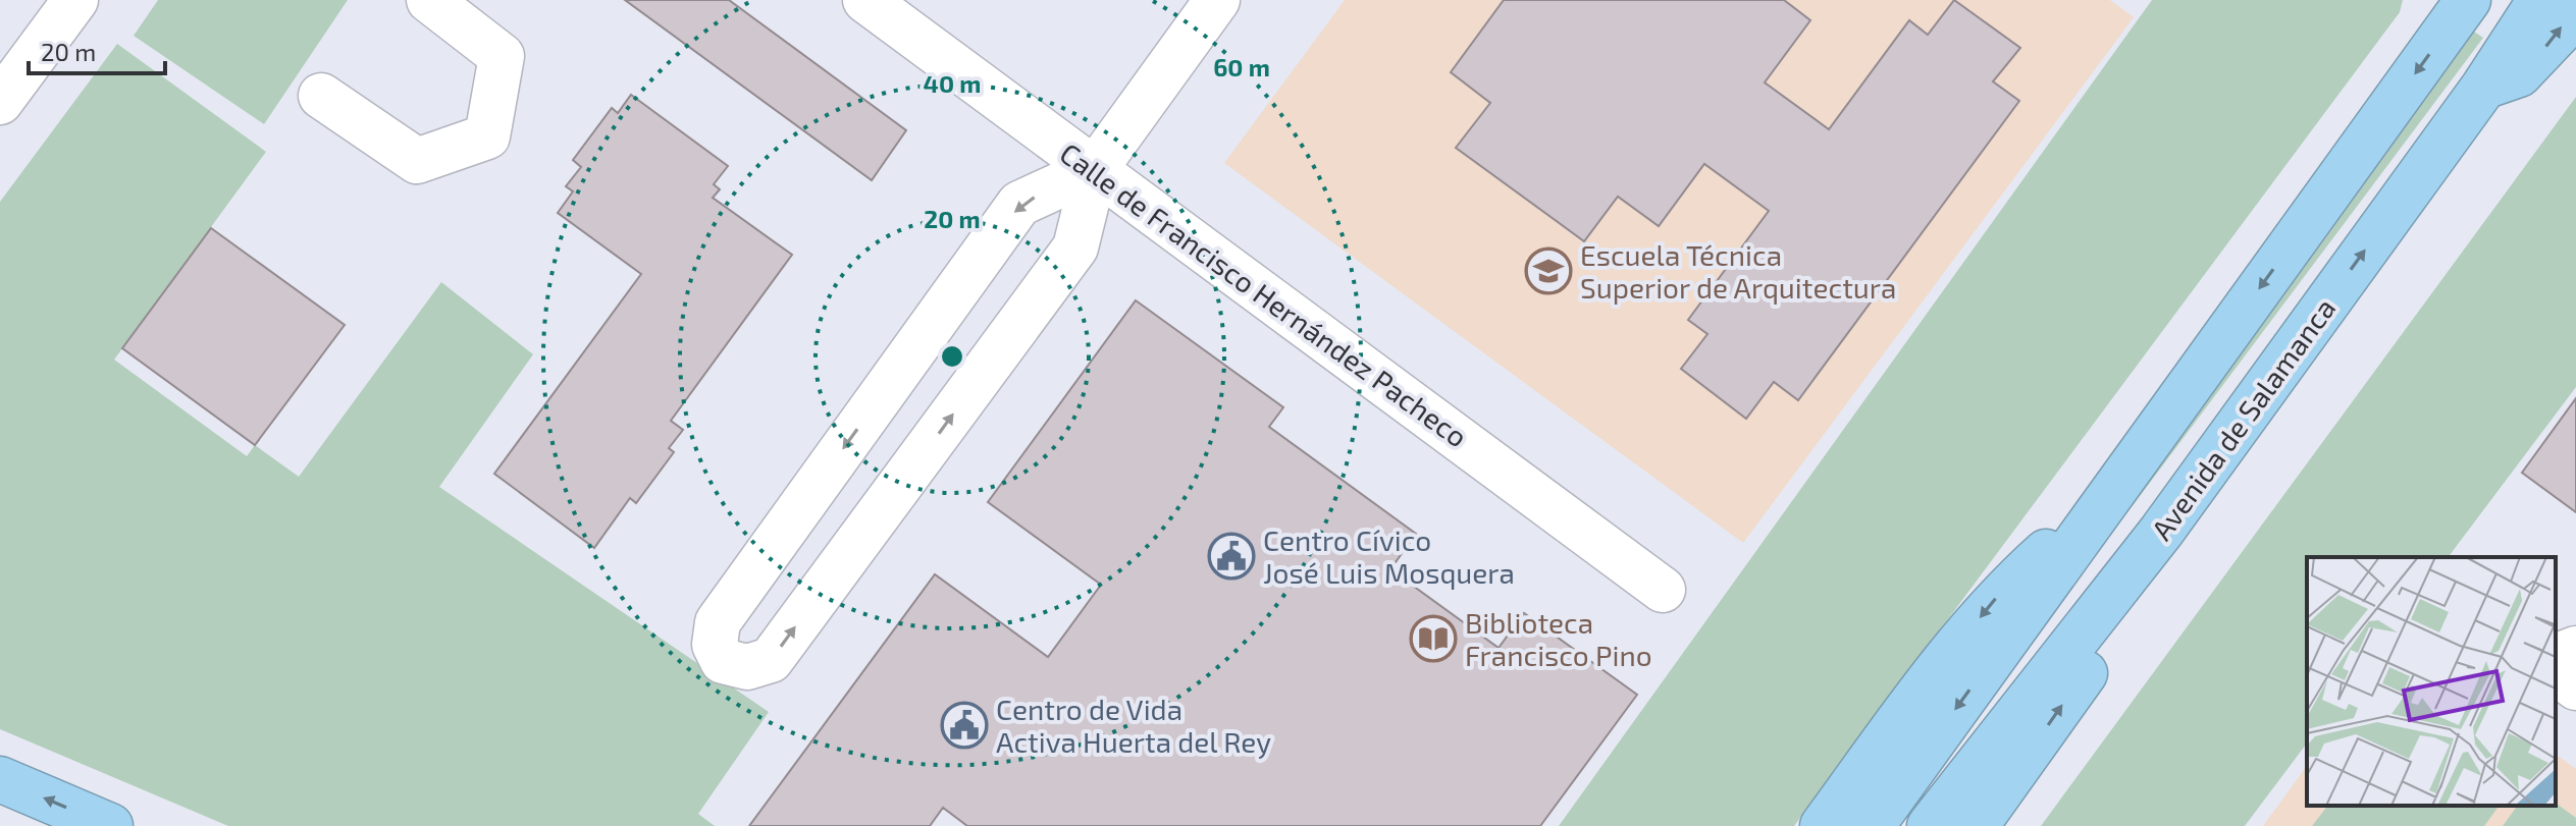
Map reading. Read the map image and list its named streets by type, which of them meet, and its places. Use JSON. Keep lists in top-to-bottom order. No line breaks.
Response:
{"streets":{"highway":["Avenida de Salamanca"],"street":["Calle de Francisco Hernández Pacheco"]},"places":{"school or university":["Escuela Técnica Superior de Arquitectura"],"public building":["Centro Cívico José Luis Mosquera","Centro de Vida Activa Huerta del Rey"],"library":["Biblioteca Francisco Pino"]},"scale_bar":"20 m","rings":["60 m","40 m","20 m"]}
